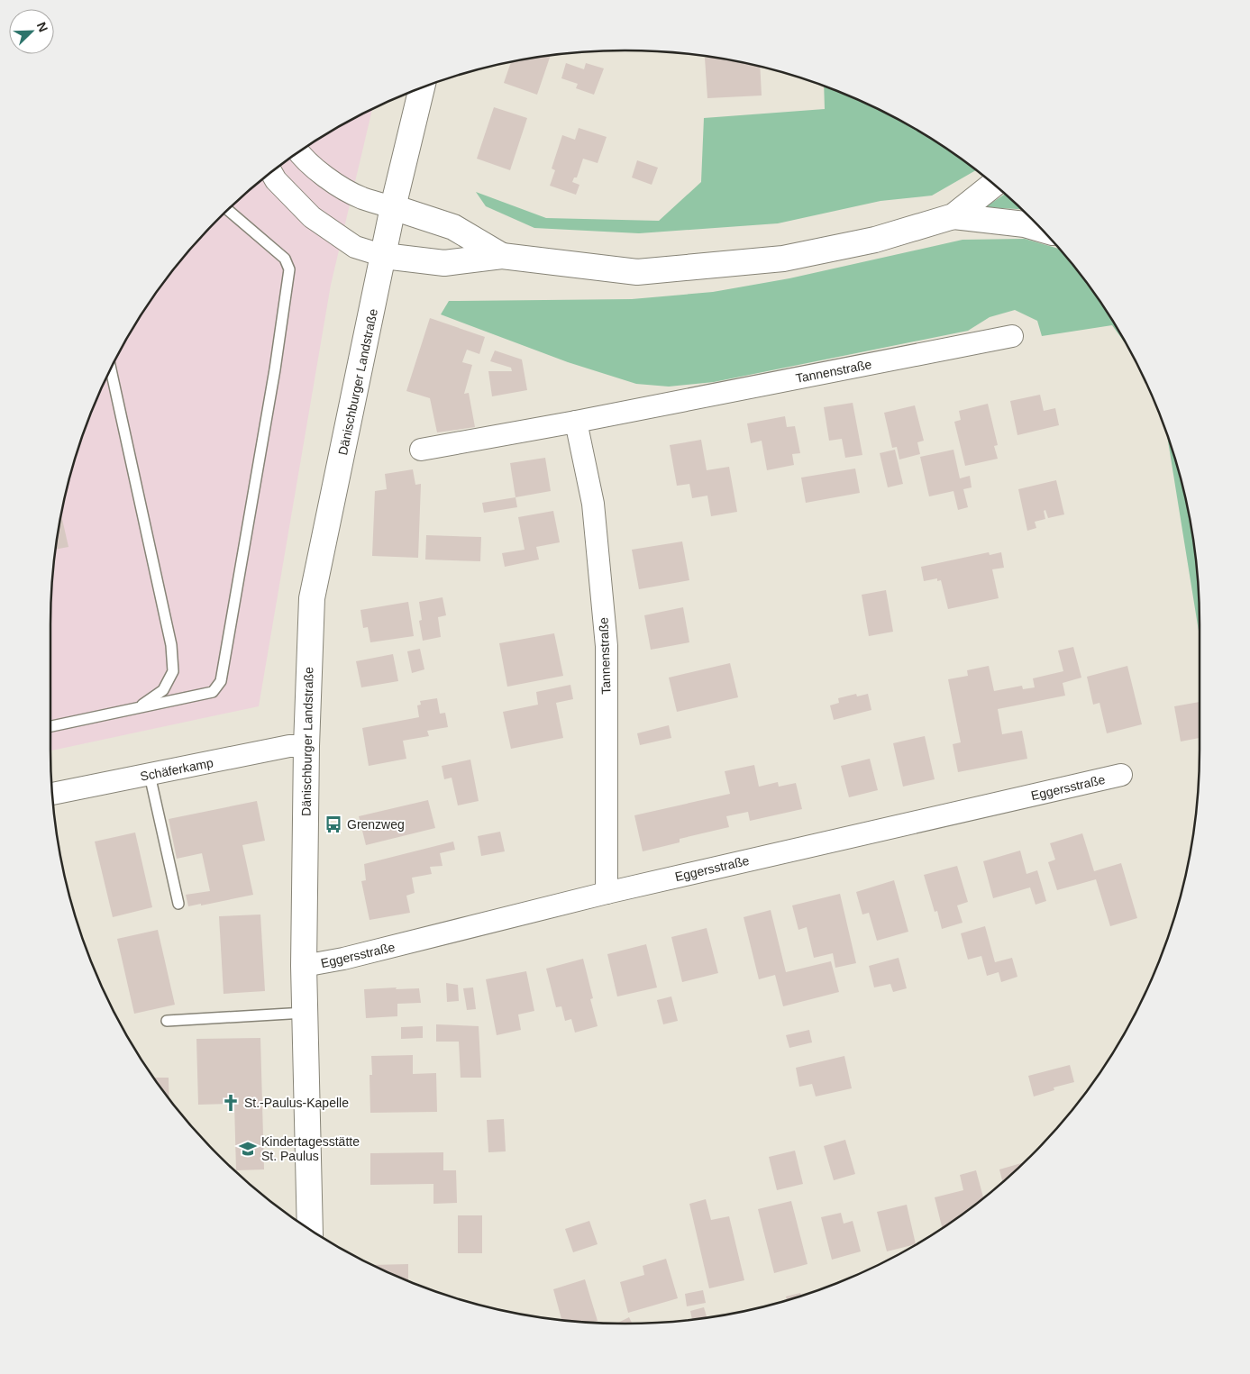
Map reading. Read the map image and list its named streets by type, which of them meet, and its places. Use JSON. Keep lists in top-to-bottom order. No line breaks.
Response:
{"streets":{"main road":["Dänischburger Landstraße"],"street":["Tannenstraße","Schäferkamp","Eggersstraße"]},"crossings":[["Tannenstraße","Eggersstraße"],["Dänischburger Landstraße","Schäferkamp"],["Dänischburger Landstraße","Eggersstraße"]],"places":{"bus stop":["Grenzweg"],"church":["St.-Paulus-Kapelle"],"school or university":["Kindertagesstätte St. Paulus"]},"north":"top right"}
